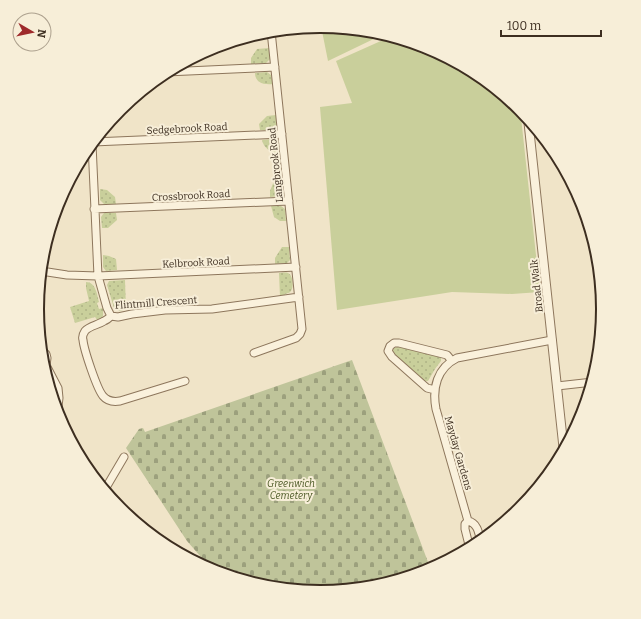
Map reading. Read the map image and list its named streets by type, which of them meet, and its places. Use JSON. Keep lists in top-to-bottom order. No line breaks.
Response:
{"streets":{"street":["Sedgebrook Road","Langbrook Road","Crossbrook Road","Kelbrook Road","Broad Walk","Flintmill Crescent","Mayday Gardens"]},"crossings":[["Sedgebrook Road","Langbrook Road"],["Langbrook Road","Crossbrook Road"],["Langbrook Road","Kelbrook Road"],["Langbrook Road","Flintmill Crescent"],["Broad Walk","Mayday Gardens"]],"parks":["Greenwich Cemetery"],"scale_bar":"100 m","north":"right"}
